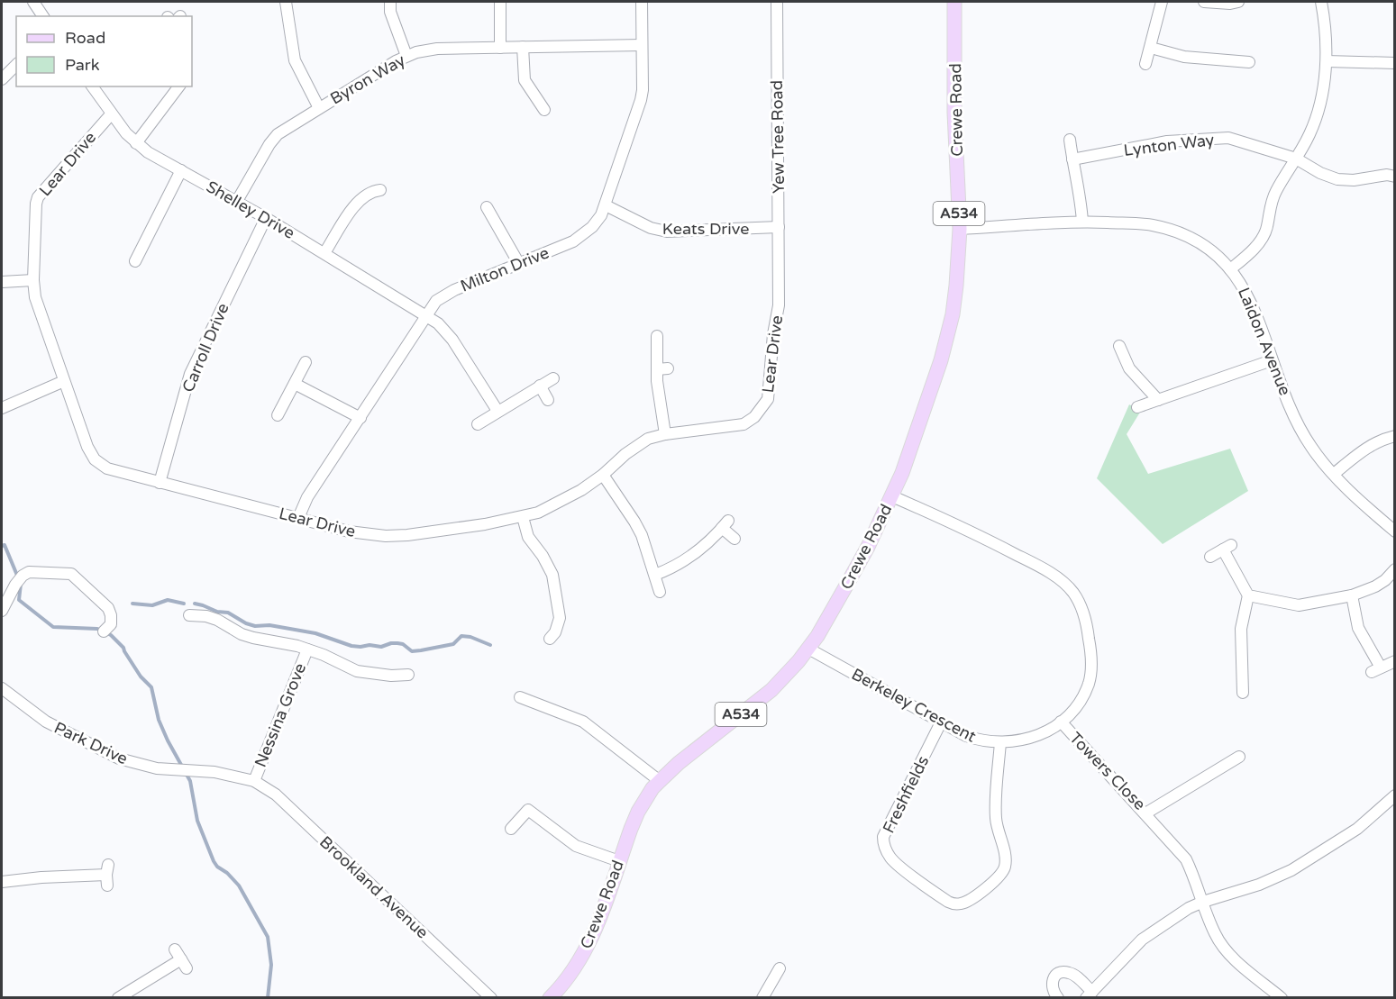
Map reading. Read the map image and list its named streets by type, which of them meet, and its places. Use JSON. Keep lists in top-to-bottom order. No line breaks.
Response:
{"streets":{"main road":["Crewe Road","A534"],"street":["Byron Way","Yew Tree Road","Lynton Way","Lear Drive","Shelley Drive","Keats Drive","Milton Drive","Laidon Avenue","Carroll Drive","Berkeley Crescent","Nessina Grove","Park Drive","Towers Close","Freshfields","Brookland Avenue"]},"crossings":[["Byron Way","Shelley Drive"],["Byron Way","Milton Drive"],["Crewe Road","Laidon Avenue"],["Crewe Road","Berkeley Crescent"],["Yew Tree Road","Lear Drive"],["Yew Tree Road","Keats Drive"],["Lear Drive","Shelley Drive"],["Lear Drive","Milton Drive"],["Lear Drive","Carroll Drive"],["Shelley Drive","Milton Drive"],["Shelley Drive","Carroll Drive"],["Keats Drive","Milton Drive"],["Berkeley Crescent","Towers Close"],["Berkeley Crescent","Freshfields"],["Nessina Grove","Park Drive"],["Nessina Grove","Brookland Avenue"],["Park Drive","Brookland Avenue"]],"legend":["Road","Park"]}
